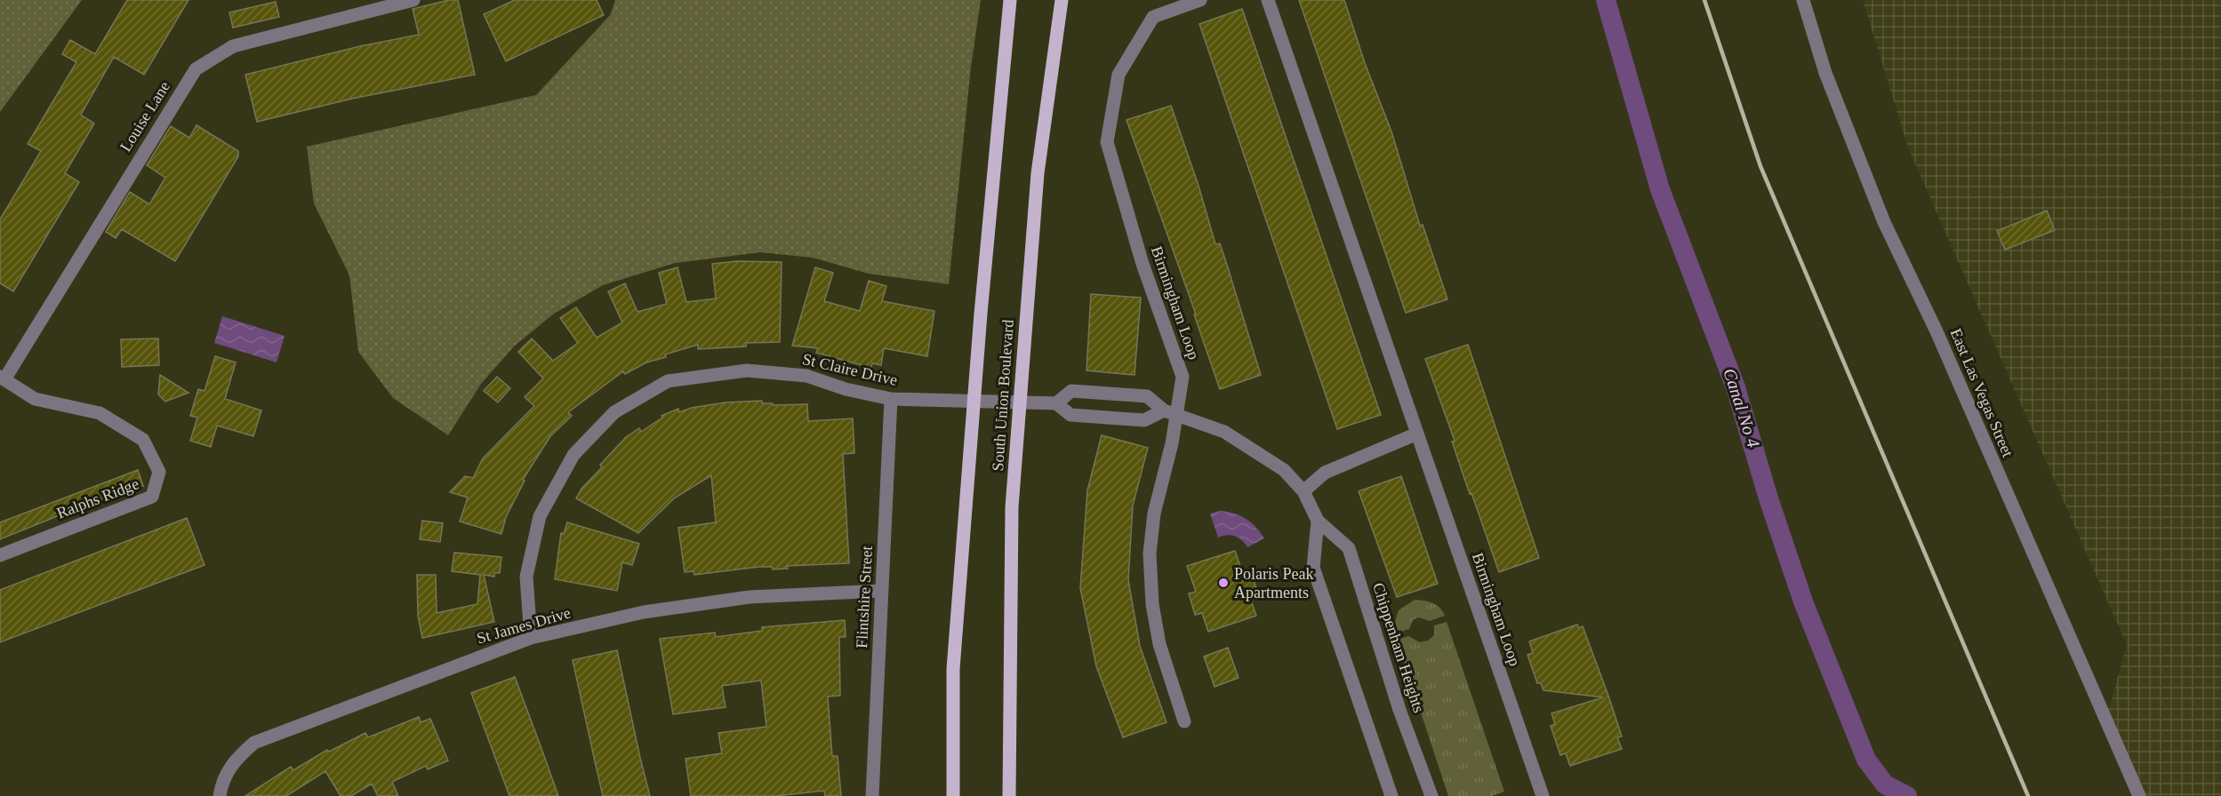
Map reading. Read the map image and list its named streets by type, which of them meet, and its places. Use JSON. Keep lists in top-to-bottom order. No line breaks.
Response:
{"streets":{"main road":["South Union Boulevard"],"street":["Louise Lane","Birmingham Loop","St Claire Drive","East Las Vegas Street","Ralphs Ridge","Flintshire Street","St James Drive","Chippenham Heights"]},"crossings":[["Louise Lane","Ralphs Ridge"],["Birmingham Loop","Chippenham Heights"],["St Claire Drive","South Union Boulevard"],["St Claire Drive","Flintshire Street"],["St Claire Drive","St James Drive"],["St Claire Drive","Chippenham Heights"],["South Union Boulevard","Chippenham Heights"],["Flintshire Street","St James Drive"]],"water":["Canal No 4"],"places":["Polaris Peak Apartments"]}
